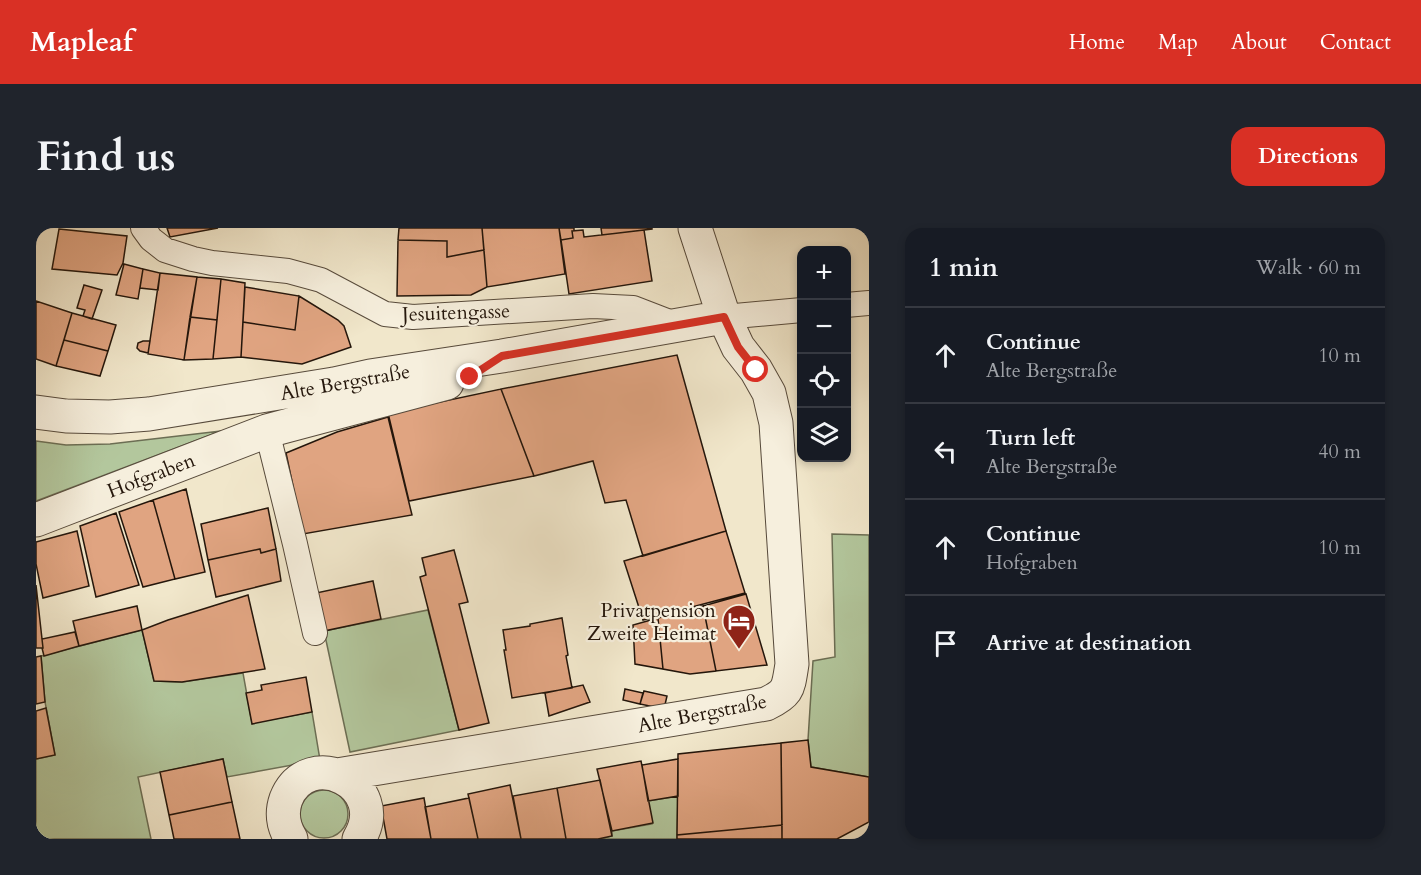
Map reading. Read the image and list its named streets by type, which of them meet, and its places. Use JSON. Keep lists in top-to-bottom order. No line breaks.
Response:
{"streets":{"street":["Alte Bergstraße","Hofgraben"],"lane":["Jesuitengasse"]},"crossings":[["Jesuitengasse","Alte Bergstraße"],["Alte Bergstraße","Hofgraben"]],"places":{"hotel":["Privatpension Zweite Heimat"]},"page":{"header":"Mapleaf","nav":["Home","Map","About","Contact"],"buttons":"Directions","title":"Find us","heading":["1 min","Walk · 60 m"],"map_buttons":["+","−"],"list":[["Continue","Alte Bergstraße","10 m"],["Turn left","Alte Bergstraße","40 m"],["Continue","Hofgraben","10 m"],"Arrive at destination"]}}
